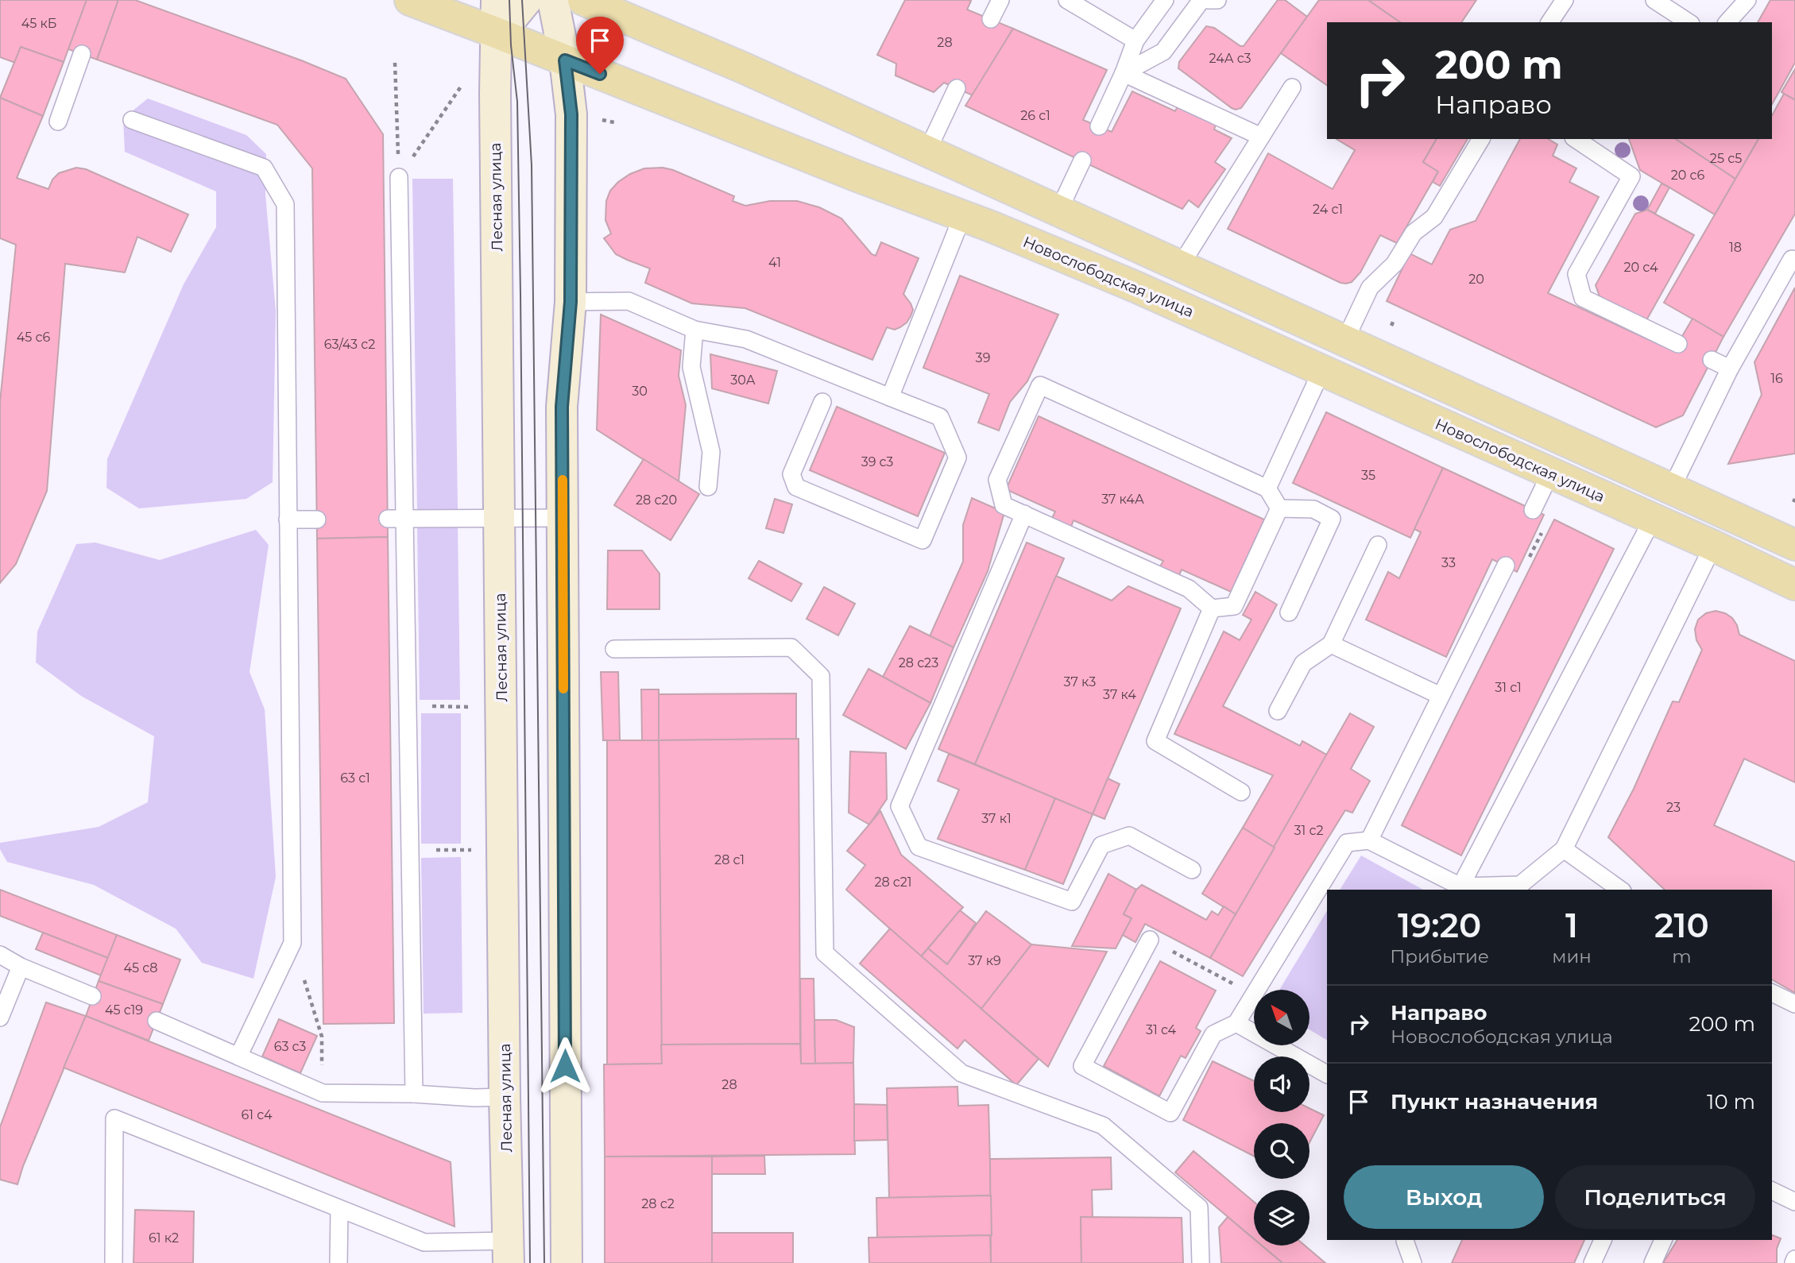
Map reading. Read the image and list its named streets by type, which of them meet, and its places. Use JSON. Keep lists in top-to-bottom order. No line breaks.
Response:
{"streets":{"main road":["Новослободская улица"],"street":["Лесная улица"]},"crossings":[["Лесная улица","Новослободская улица"]],"house_numbers":["45 кБ","28","24А с3","26 с1","25 с5","20 с6","24 с1","18","41","20 с4","20","45 с6","63/43 с2","39","16","30А","30","39 с3","35","37 к4А","28 с20","33","28 с23","37 к3","31 с1","37 к4","63 с1","23","37 к1","31 с2","28 с1","28 с21","37 к9","45 с8","45 с19","31 с4","63 с3","28","61 с4","28 с2","61 к2"],"north":"top left","page":{"turn":["200 m","Направо"],"eta":["19:20","Прибытие","1","мин","210","m"],"list":[{"name":"Направо","note":"Новослободская улица","value":"200 m"},{"name":"Пункт назначения","value":"10 m"}],"buttons":["Выход","Поделиться"]}}
